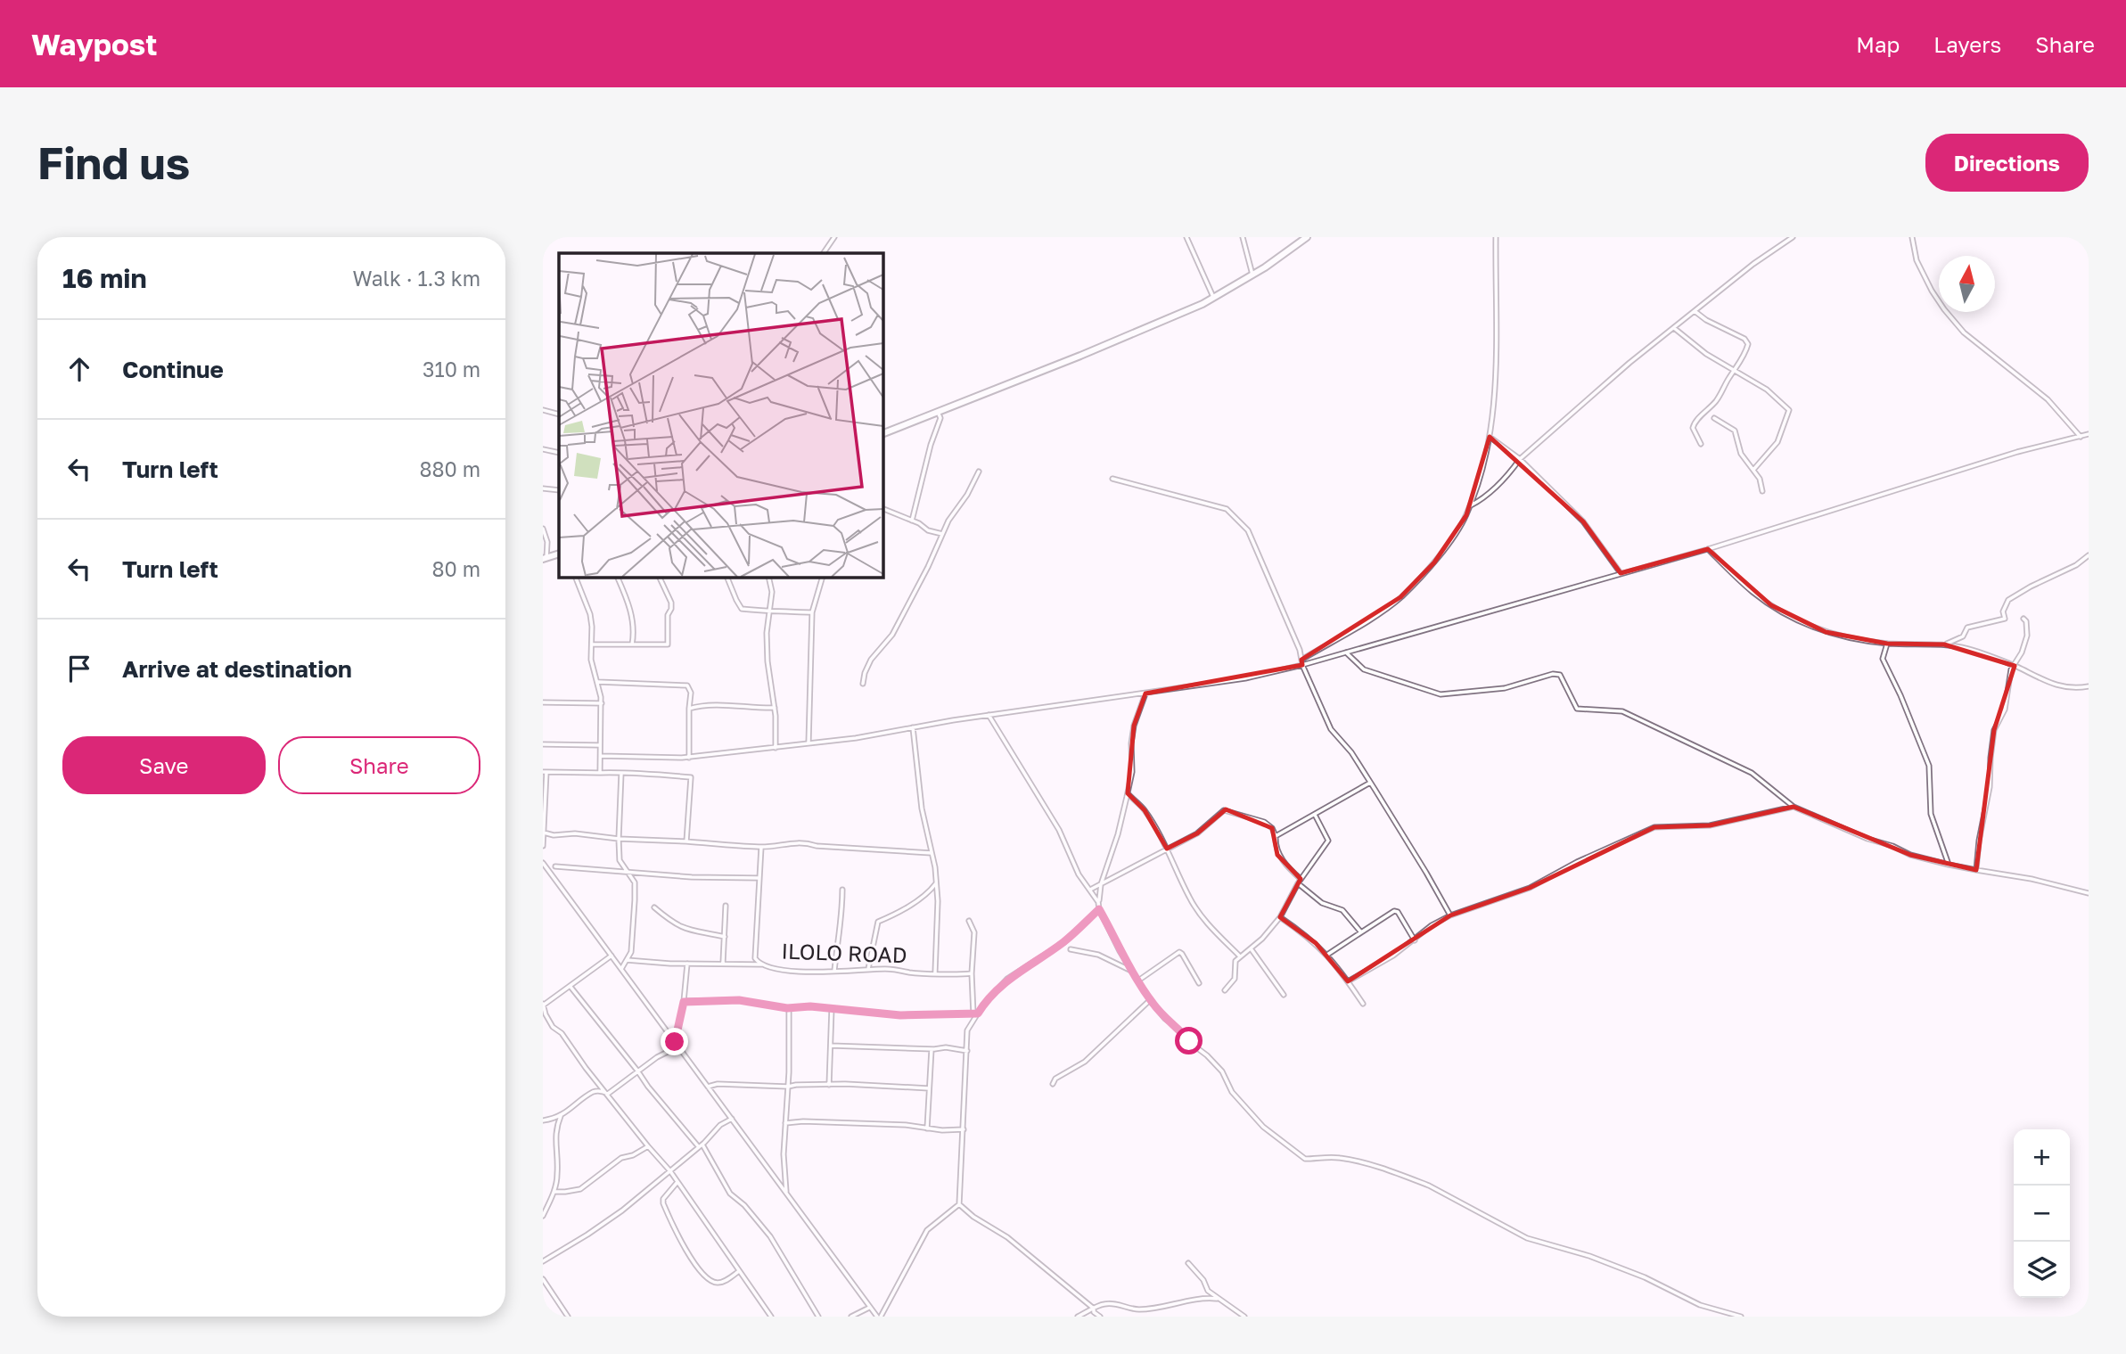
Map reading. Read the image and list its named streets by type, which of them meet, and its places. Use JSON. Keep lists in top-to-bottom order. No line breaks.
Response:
{"streets":{"street":["ILOLO ROAD"]},"north":"top","page":{"header":"Waypost","nav":["Map","Layers","Share"],"buttons":["Directions",["Save","Share"]],"title":"Find us","heading":["16 min","Walk · 1.3 km"],"list":[["Continue","310 m"],["Turn left","880 m"],["Turn left","80 m"],"Arrive at destination"],"map_buttons":["+","−"]}}
